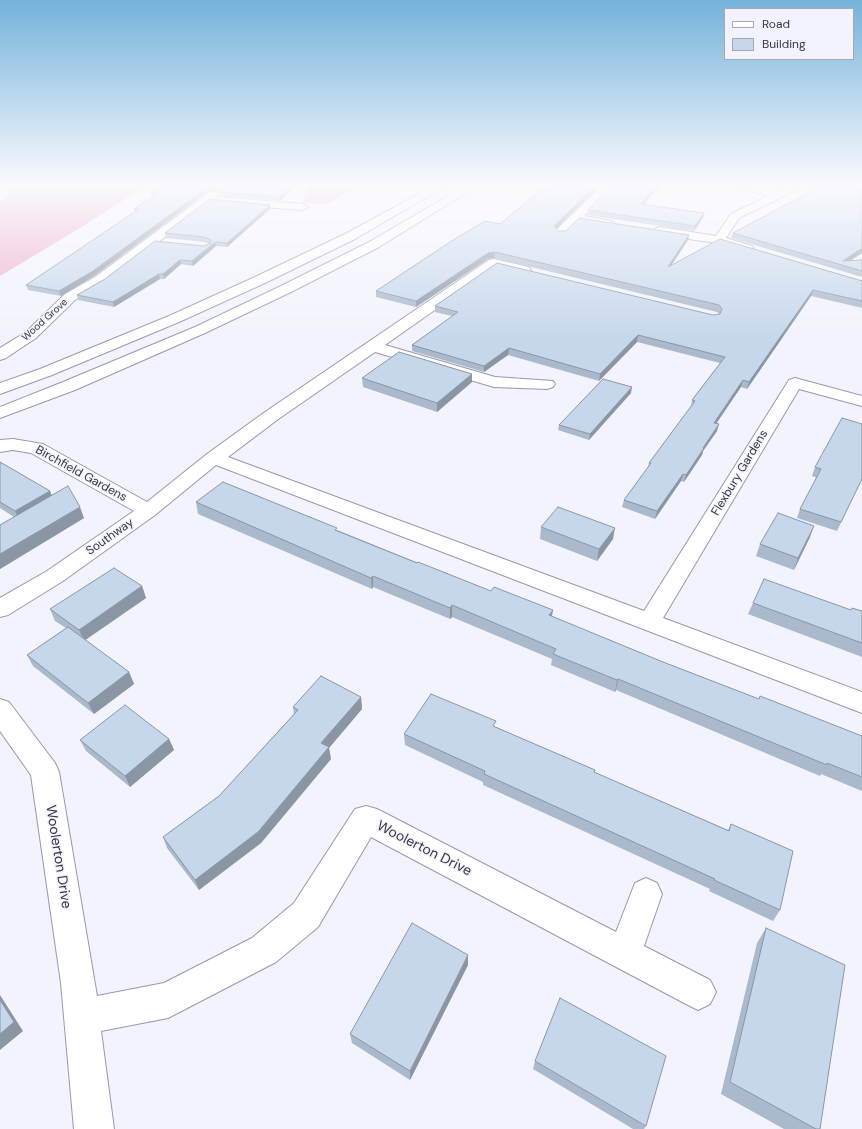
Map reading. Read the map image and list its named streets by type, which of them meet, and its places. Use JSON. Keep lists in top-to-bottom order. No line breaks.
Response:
{"streets":{"main road":["Wood Grove","Flexbury Gardens","Birchfield Gardens","Southway","Woolerton Drive"]},"crossings":[["Birchfield Gardens","Southway"]],"legend":["Road","Building"]}
